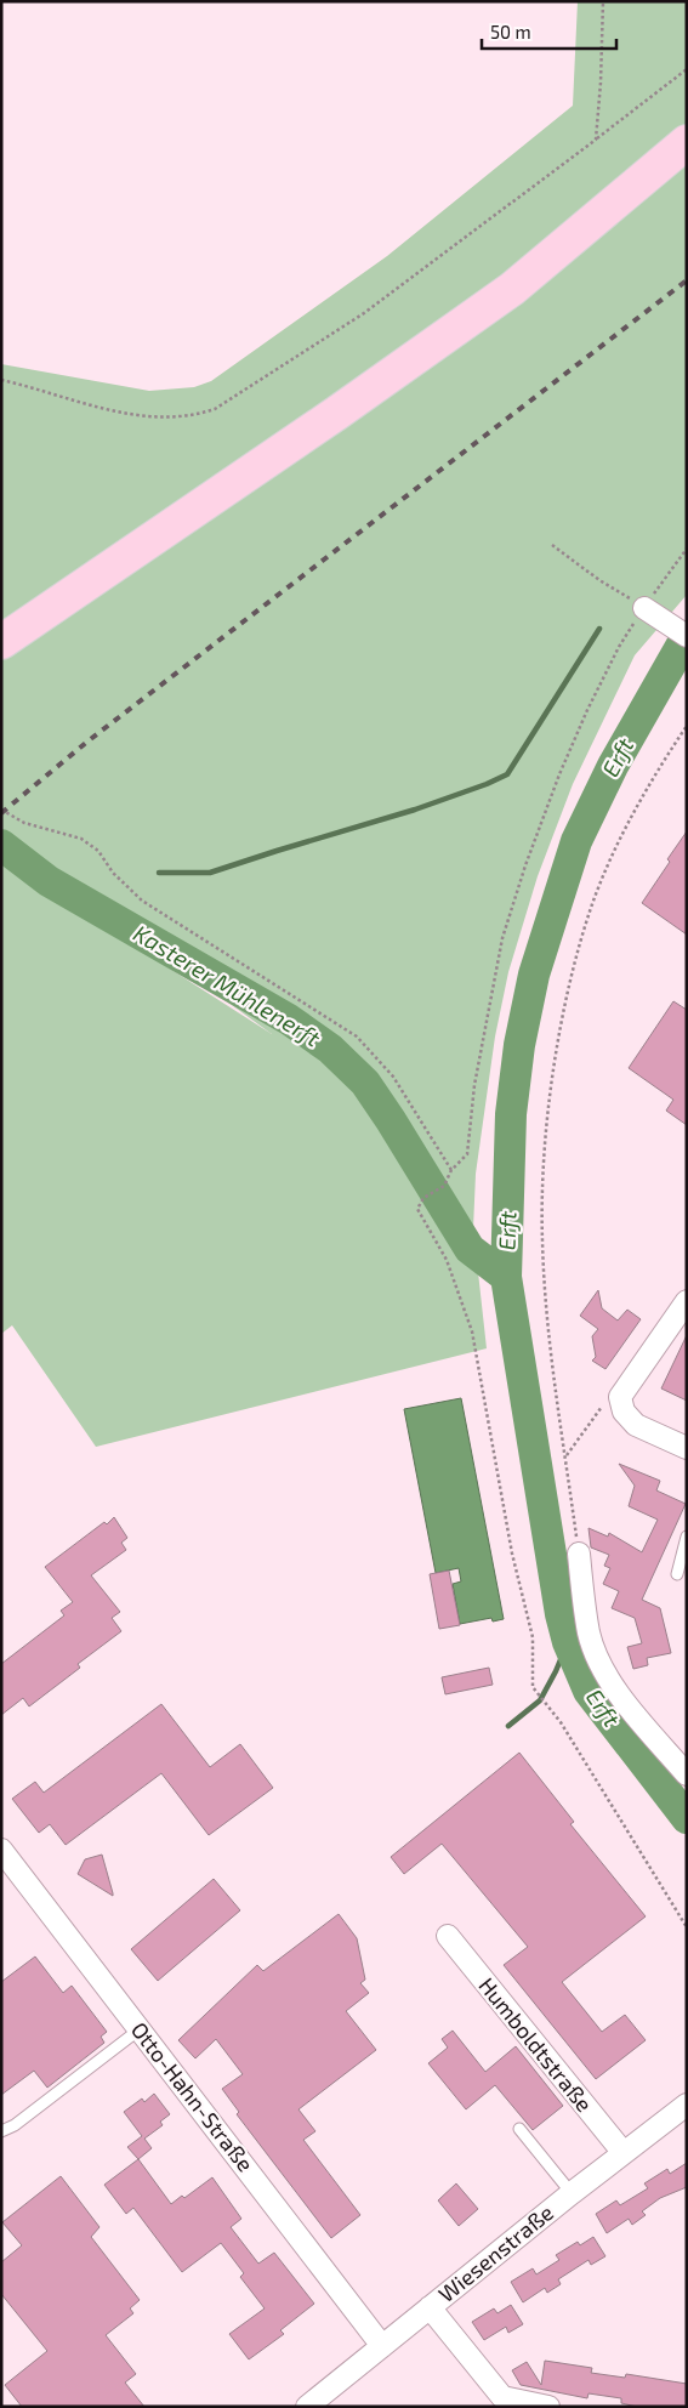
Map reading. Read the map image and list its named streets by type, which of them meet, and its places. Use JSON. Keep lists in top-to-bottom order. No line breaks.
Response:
{"streets":{"street":["Humboldtstraße","Otto-Hahn-Straße","Wiesenstraße"]},"crossings":[["Humboldtstraße","Wiesenstraße"],["Otto-Hahn-Straße","Wiesenstraße"]],"water":["Erft","Kasterer Mühlenerft"],"scale_bar":"50 m"}
